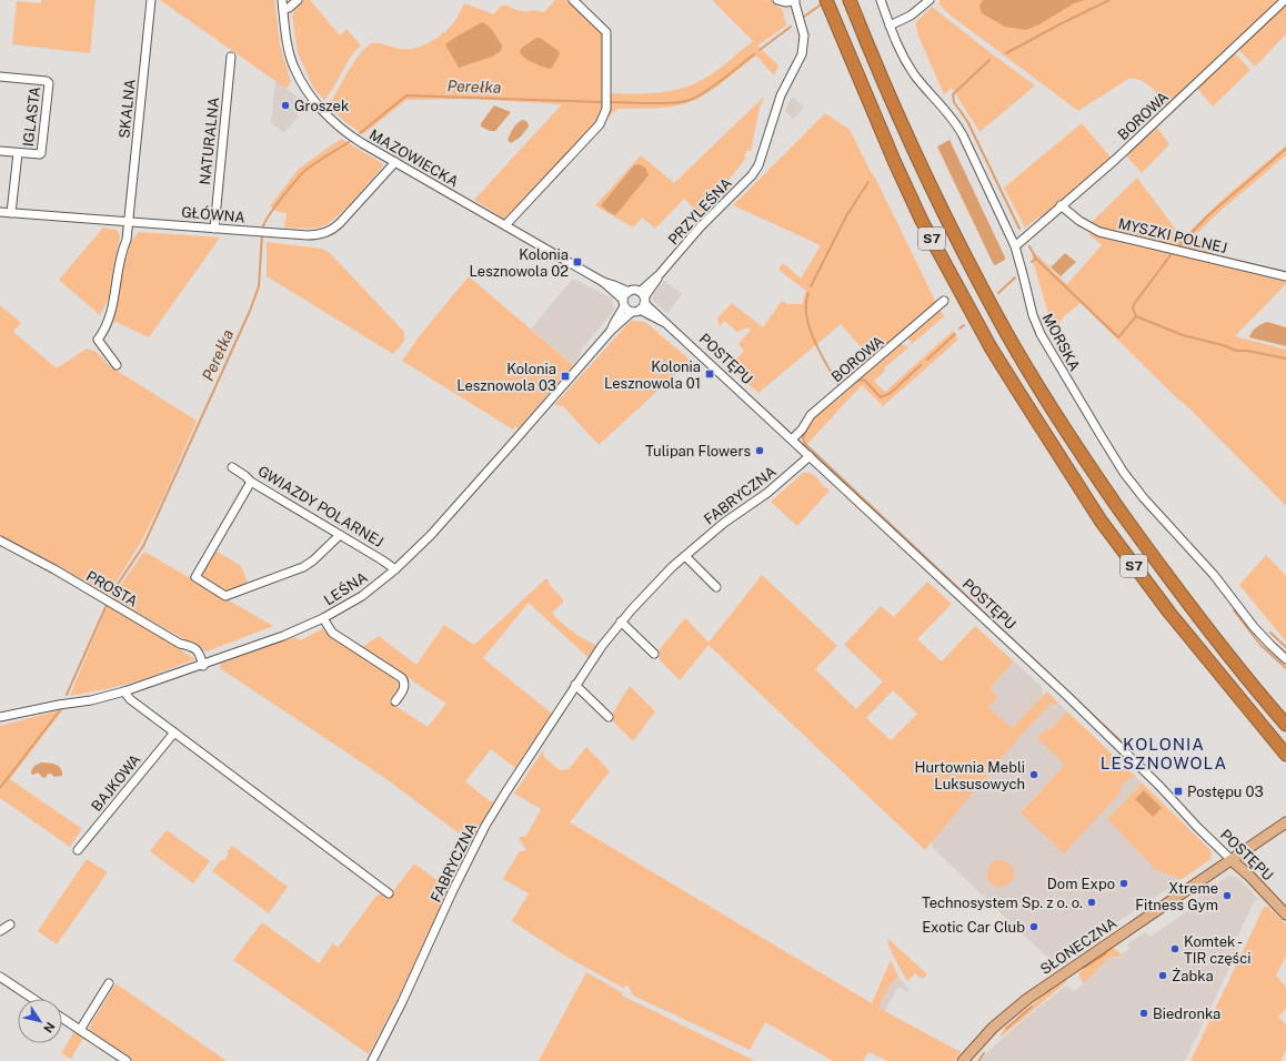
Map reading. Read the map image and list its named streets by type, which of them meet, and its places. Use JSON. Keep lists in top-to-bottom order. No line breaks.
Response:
{"streets":{"highway":["S7"],"main road":["POSTĘPU","SŁONECZNA"],"street":["SKALNA","BOROWA","IGLASTA","NATURALNA","MAZOWIECKA","PRZYLEŚNA","GŁÓWNA","MYSZKI POLNEJ","MORSKA","FABRYCZNA","GWIAZDY POLARNEJ","PROSTA","LEŚNA","BAJKOWA"]},"crossings":[["SKALNA","GŁÓWNA"],["BOROWA","MYSZKI POLNEJ"],["BOROWA","MORSKA"],["BOROWA","POSTĘPU"],["IGLASTA","GŁÓWNA"],["NATURALNA","GŁÓWNA"],["MAZOWIECKA","PRZYLEŚNA"],["MAZOWIECKA","GŁÓWNA"],["MAZOWIECKA","POSTĘPU"],["MAZOWIECKA","LEŚNA"],["PRZYLEŚNA","POSTĘPU"],["PRZYLEŚNA","LEŚNA"],["POSTĘPU","FABRYCZNA"],["POSTĘPU","LEŚNA"],["POSTĘPU","SŁONECZNA"],["GWIAZDY POLARNEJ","LEŚNA"],["PROSTA","LEŚNA"]],"districts":["KOLONIA LESZNOWOLA"],"water":["Perełka"],"places":{"other":["Groszek","Tulipan Flowers","Hurtownia Mebli Luksusowych","Dom Expo","Xtreme Fitness Gym","Technosystem Sp. z o. o.","Exotic Car Club","Komtek - TIR części","Żabka","Biedronka"],"transit":["Kolonia Lesznowola 02","Kolonia Lesznowola 01","Kolonia Lesznowola 03","Postępu 03"]},"north":"bottom right"}
